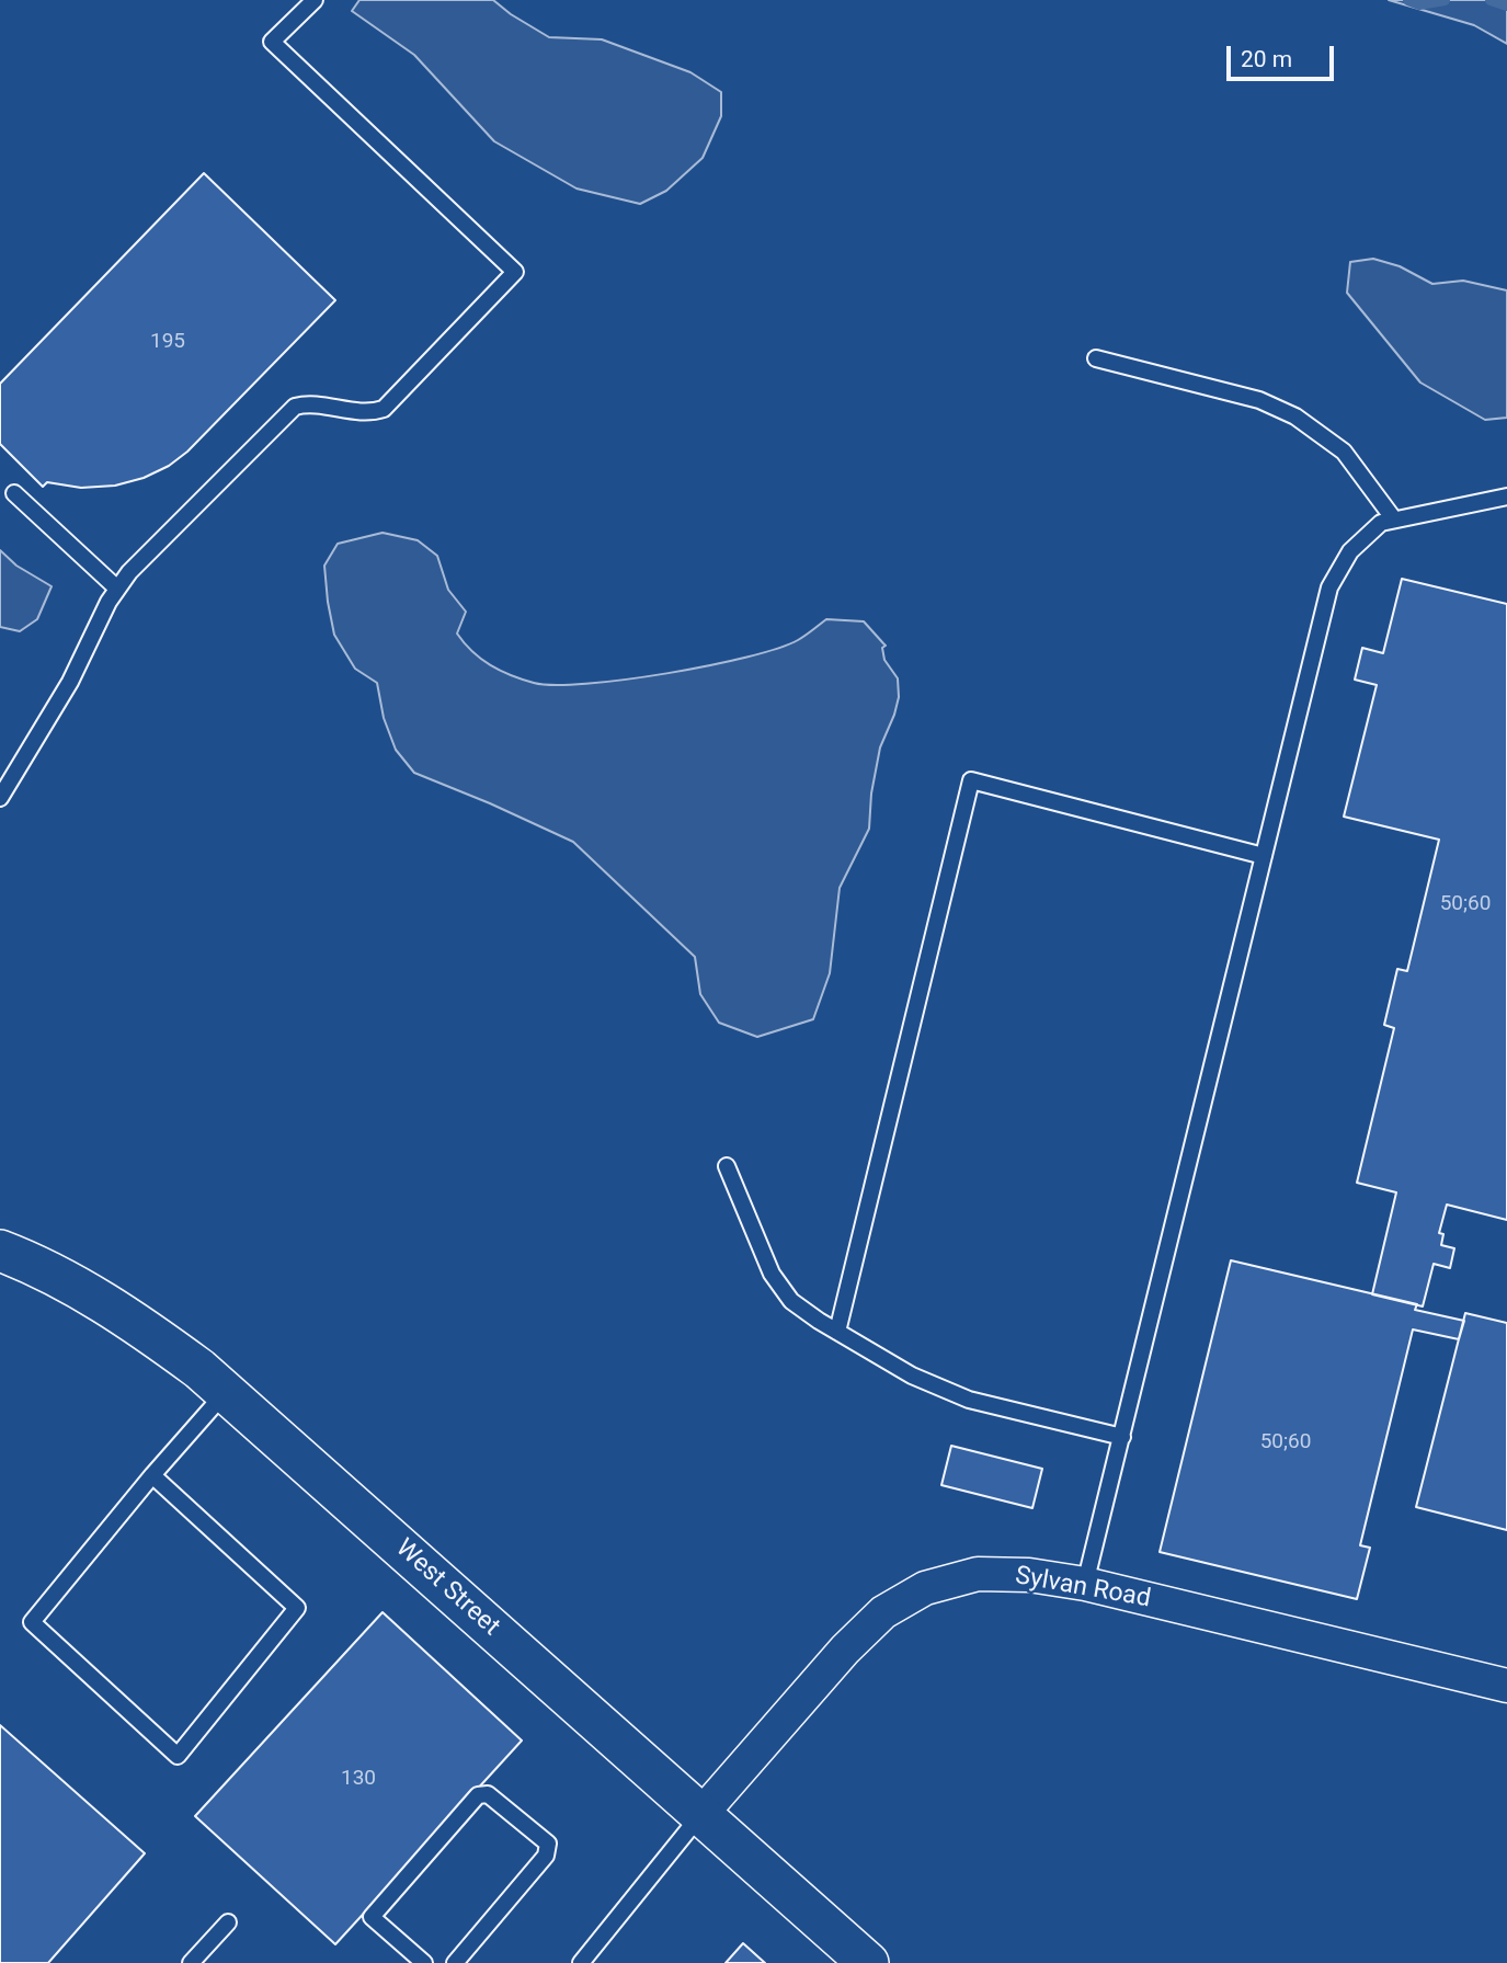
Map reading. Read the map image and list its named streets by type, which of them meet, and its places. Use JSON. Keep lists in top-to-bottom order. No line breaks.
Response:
{"streets":{"street":["West Street","Sylvan Road"]},"crossings":[["West Street","Sylvan Road"]],"house_numbers":["195","50;60","50;60","130"],"scale_bar":"20 m"}
